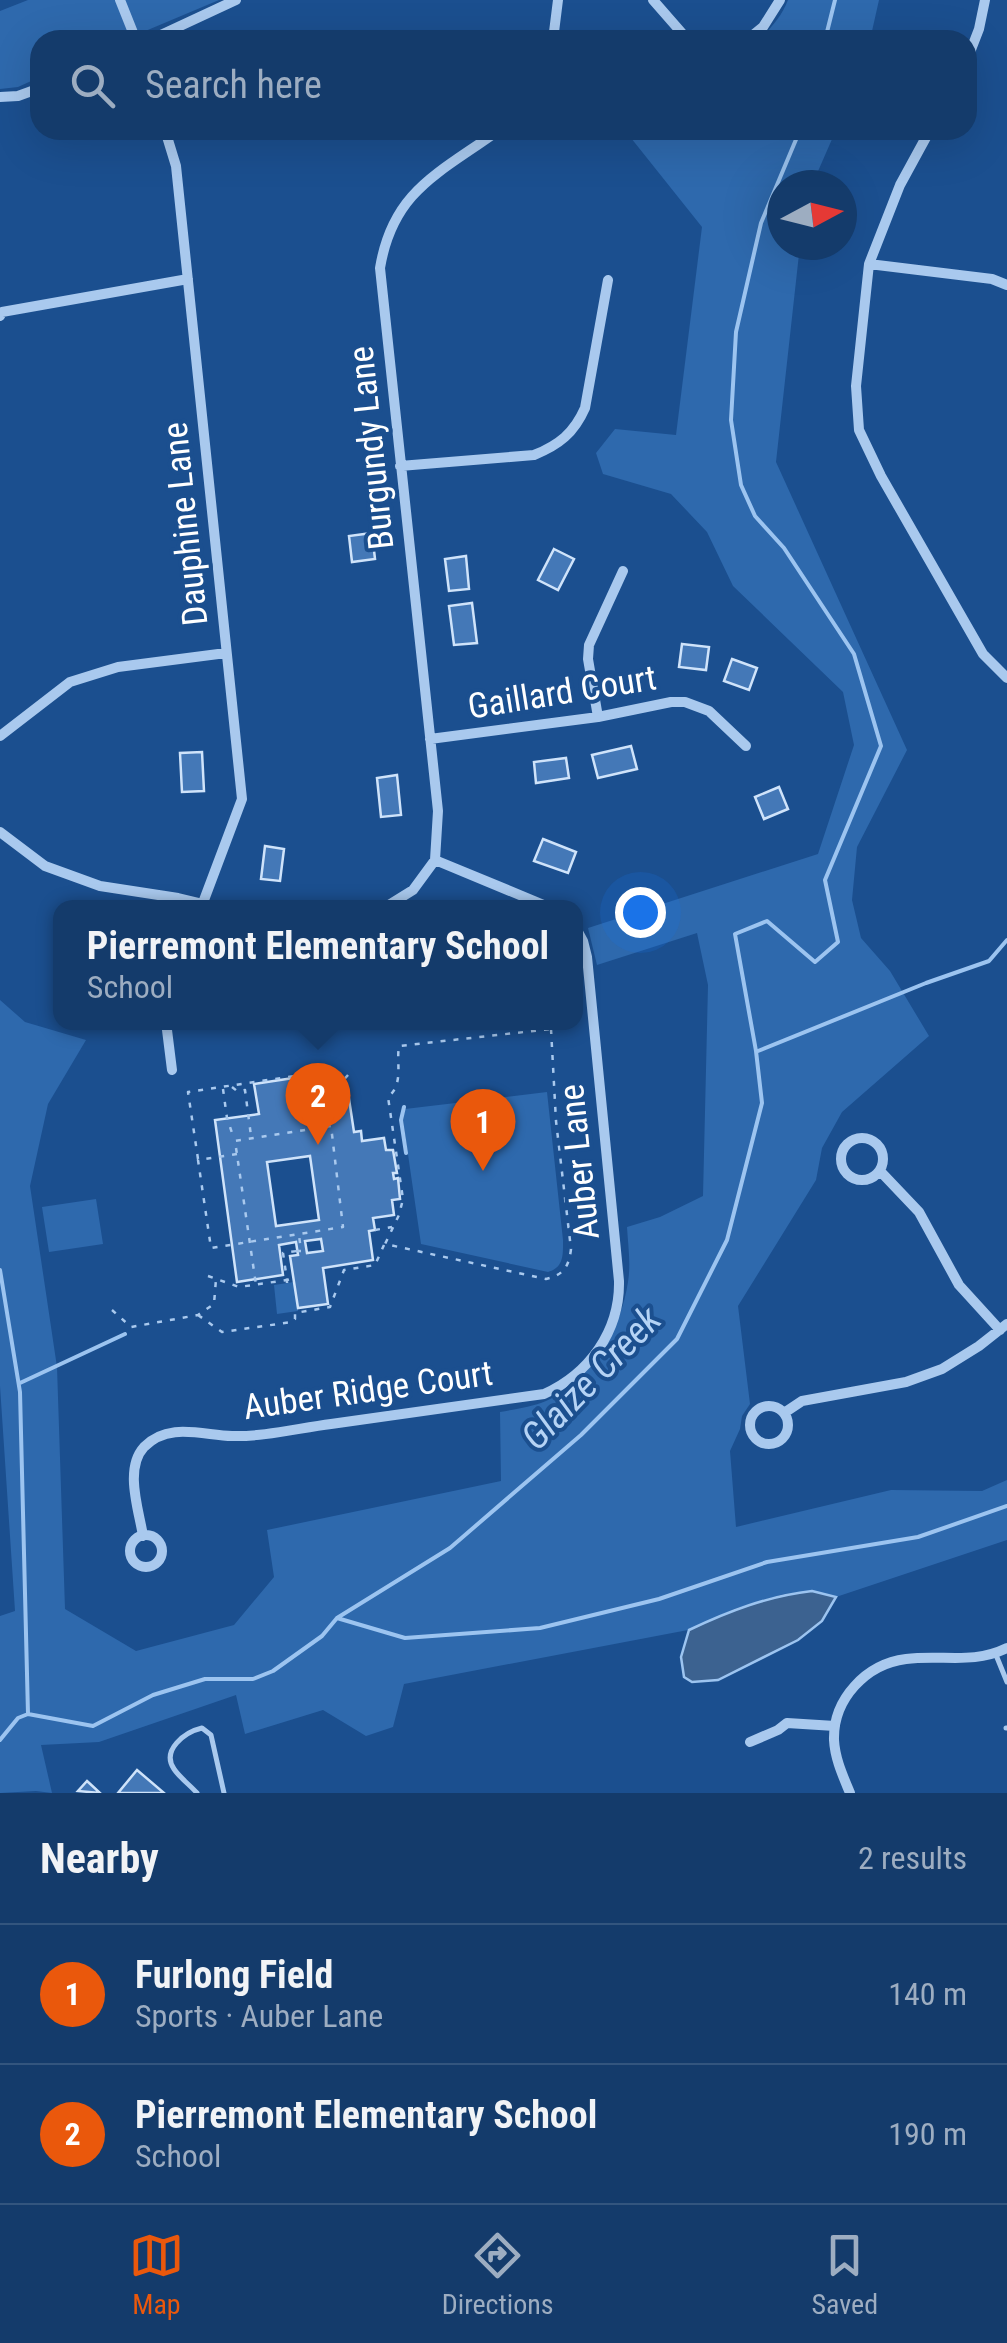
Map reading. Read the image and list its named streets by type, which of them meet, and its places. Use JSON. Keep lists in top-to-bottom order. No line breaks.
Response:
{"streets":{"street":["Burgundy Lane","Dauphine Lane","Gaillard Court","Auber Lane","Auber Ridge Court"]},"crossings":[["Burgundy Lane","Gaillard Court"],["Auber Lane","Auber Ridge Court"]],"water":["Glaize Creek"],"north":"right","page":{"search":"Search here","popup":["Pierremont Elementary School","School"],"pins":["2","1"],"heading":["Nearby","2 results"],"list":[{"mark":"1","name":"Furlong Field","note":"Sports · Auber Lane","value":"140 m"},{"mark":"2","name":"Pierremont Elementary School","note":"School","value":"190 m"}],"nav":["Map","Directions","Saved"]}}
